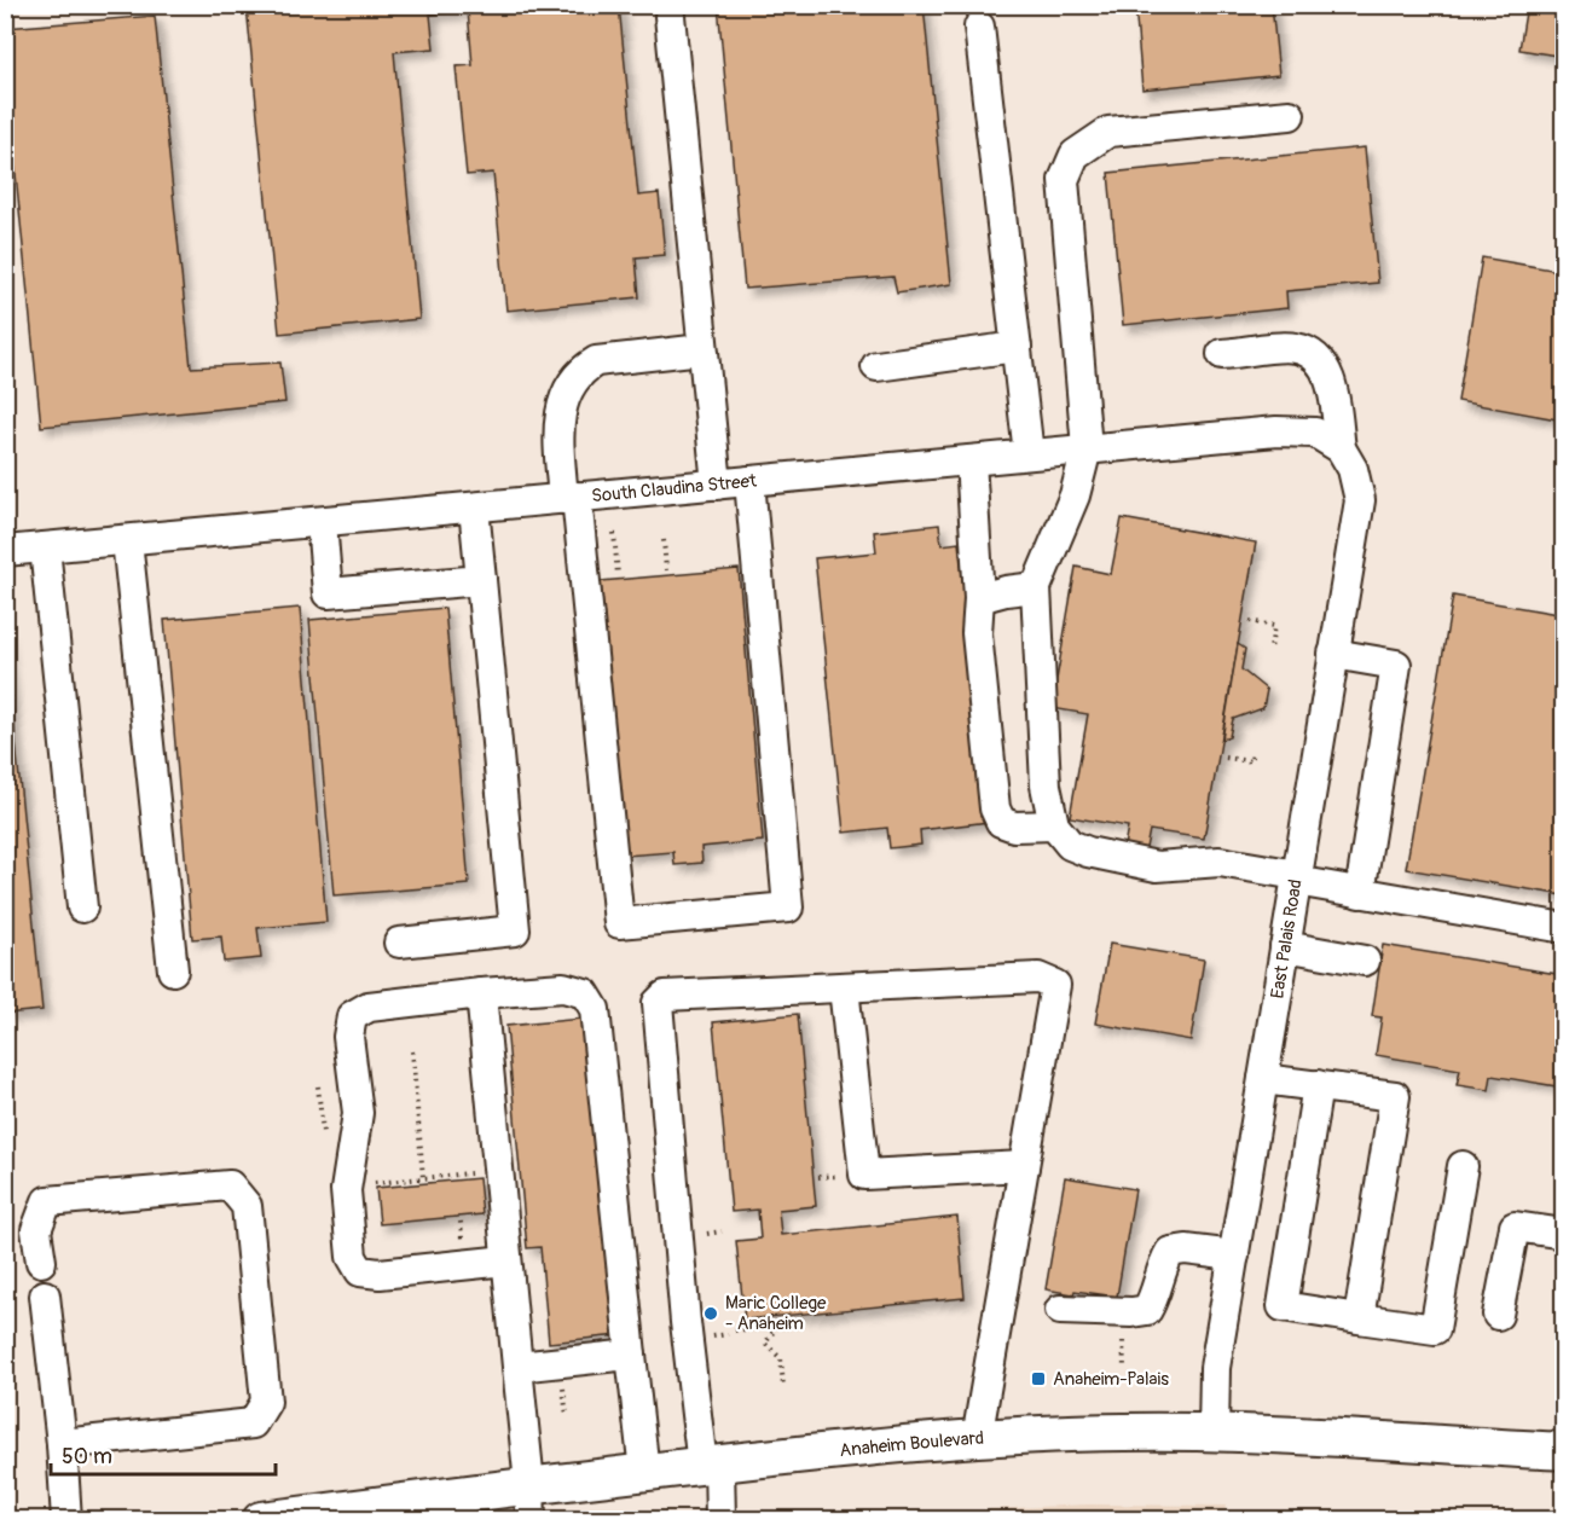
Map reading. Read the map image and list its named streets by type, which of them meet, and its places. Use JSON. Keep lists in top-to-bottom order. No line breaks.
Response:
{"streets":{"main road":["Anaheim Boulevard"],"street":["South Claudina Street","East Palais Road"]},"crossings":[["South Claudina Street","East Palais Road"],["East Palais Road","Anaheim Boulevard"]],"places":{"other":["Maric College - Anaheim"],"transit":["Anaheim-Palais"]},"scale_bar":"50 m"}
